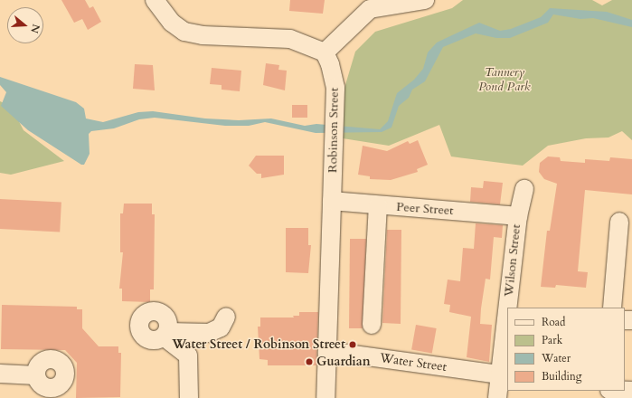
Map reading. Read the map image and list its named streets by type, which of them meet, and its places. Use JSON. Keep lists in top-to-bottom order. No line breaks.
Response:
{"streets":{"street":["Robinson Street","Peer Street","Wilson Street","Water Street"]},"crossings":[["Robinson Street","Peer Street"],["Robinson Street","Water Street"],["Peer Street","Wilson Street"],["Wilson Street","Water Street"]],"parks":["Tannery Pond Park"],"places":["Water Street / Robinson Street","Guardian"],"legend":["Road","Park","Water","Building"],"north":"right"}
